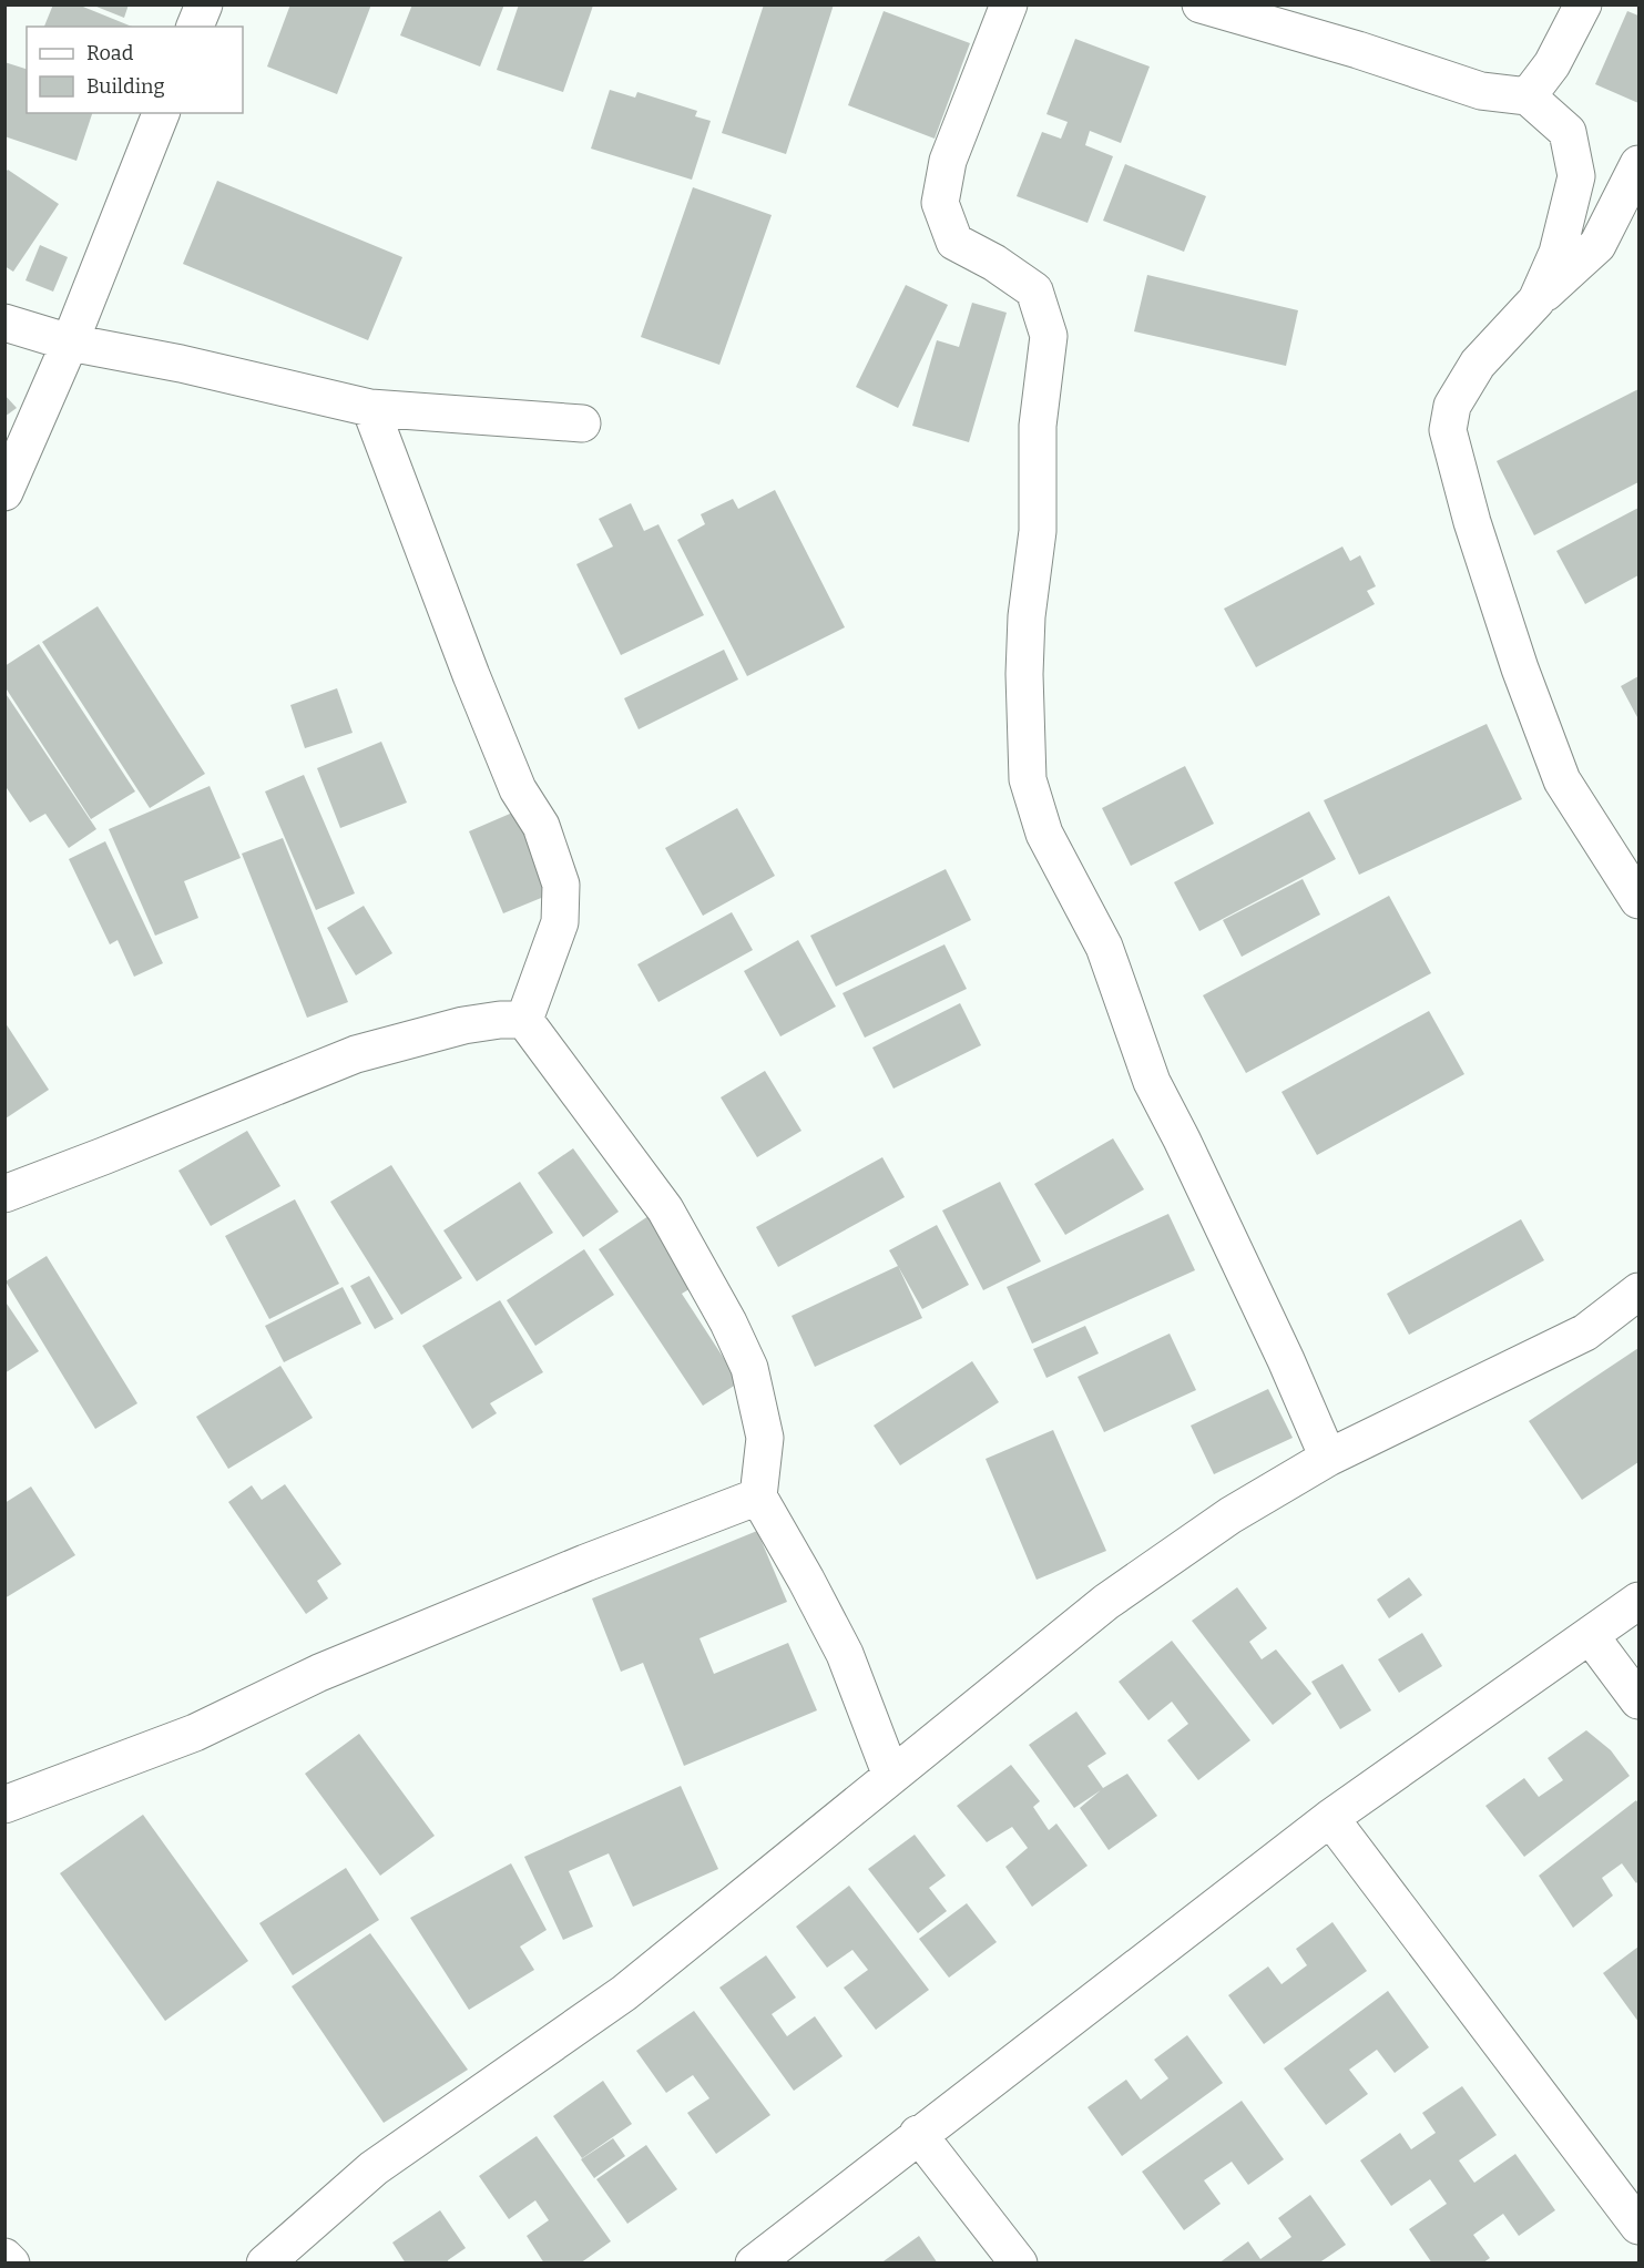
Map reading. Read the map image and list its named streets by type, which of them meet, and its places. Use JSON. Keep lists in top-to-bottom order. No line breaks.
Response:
{"legend":["Road","Building"]}
